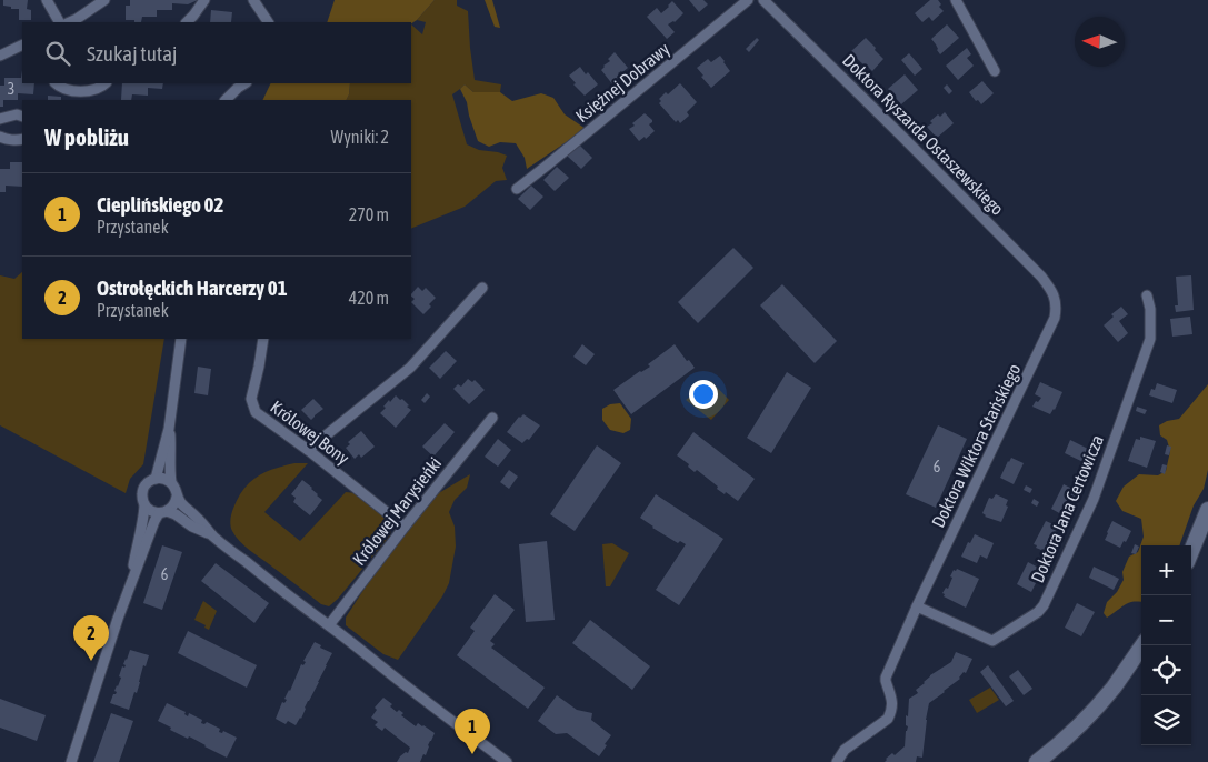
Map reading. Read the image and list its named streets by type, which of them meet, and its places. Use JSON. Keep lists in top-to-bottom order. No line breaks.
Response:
{"streets":{"street":["Księżnej Dobrawy","Doktora Ryszarda Ostaszewskiego","Królowej Bony","Doktora Wiktora Stańskiego","Doktora Jana Certowicza","Królowej Marysieńki"]},"crossings":[["Doktora Ryszarda Ostaszewskiego","Doktora Wiktora Stańskiego"],["Królowej Bony","Królowej Marysieńki"],["Doktora Wiktora Stańskiego","Doktora Jana Certowicza"]],"house_numbers":["3","6","6"],"north":"left","page":{"search":"Szukaj tutaj","heading":["W pobliżu","Wyniki: 2"],"list":[{"mark":"1","name":"Cieplińskiego 02","note":"Przystanek","value":"270 m"},{"mark":"2","name":"Ostrołęckich Harcerzy 01","note":"Przystanek","value":"420 m"}],"map_buttons":["+","−"],"pins":["2","1"]}}
